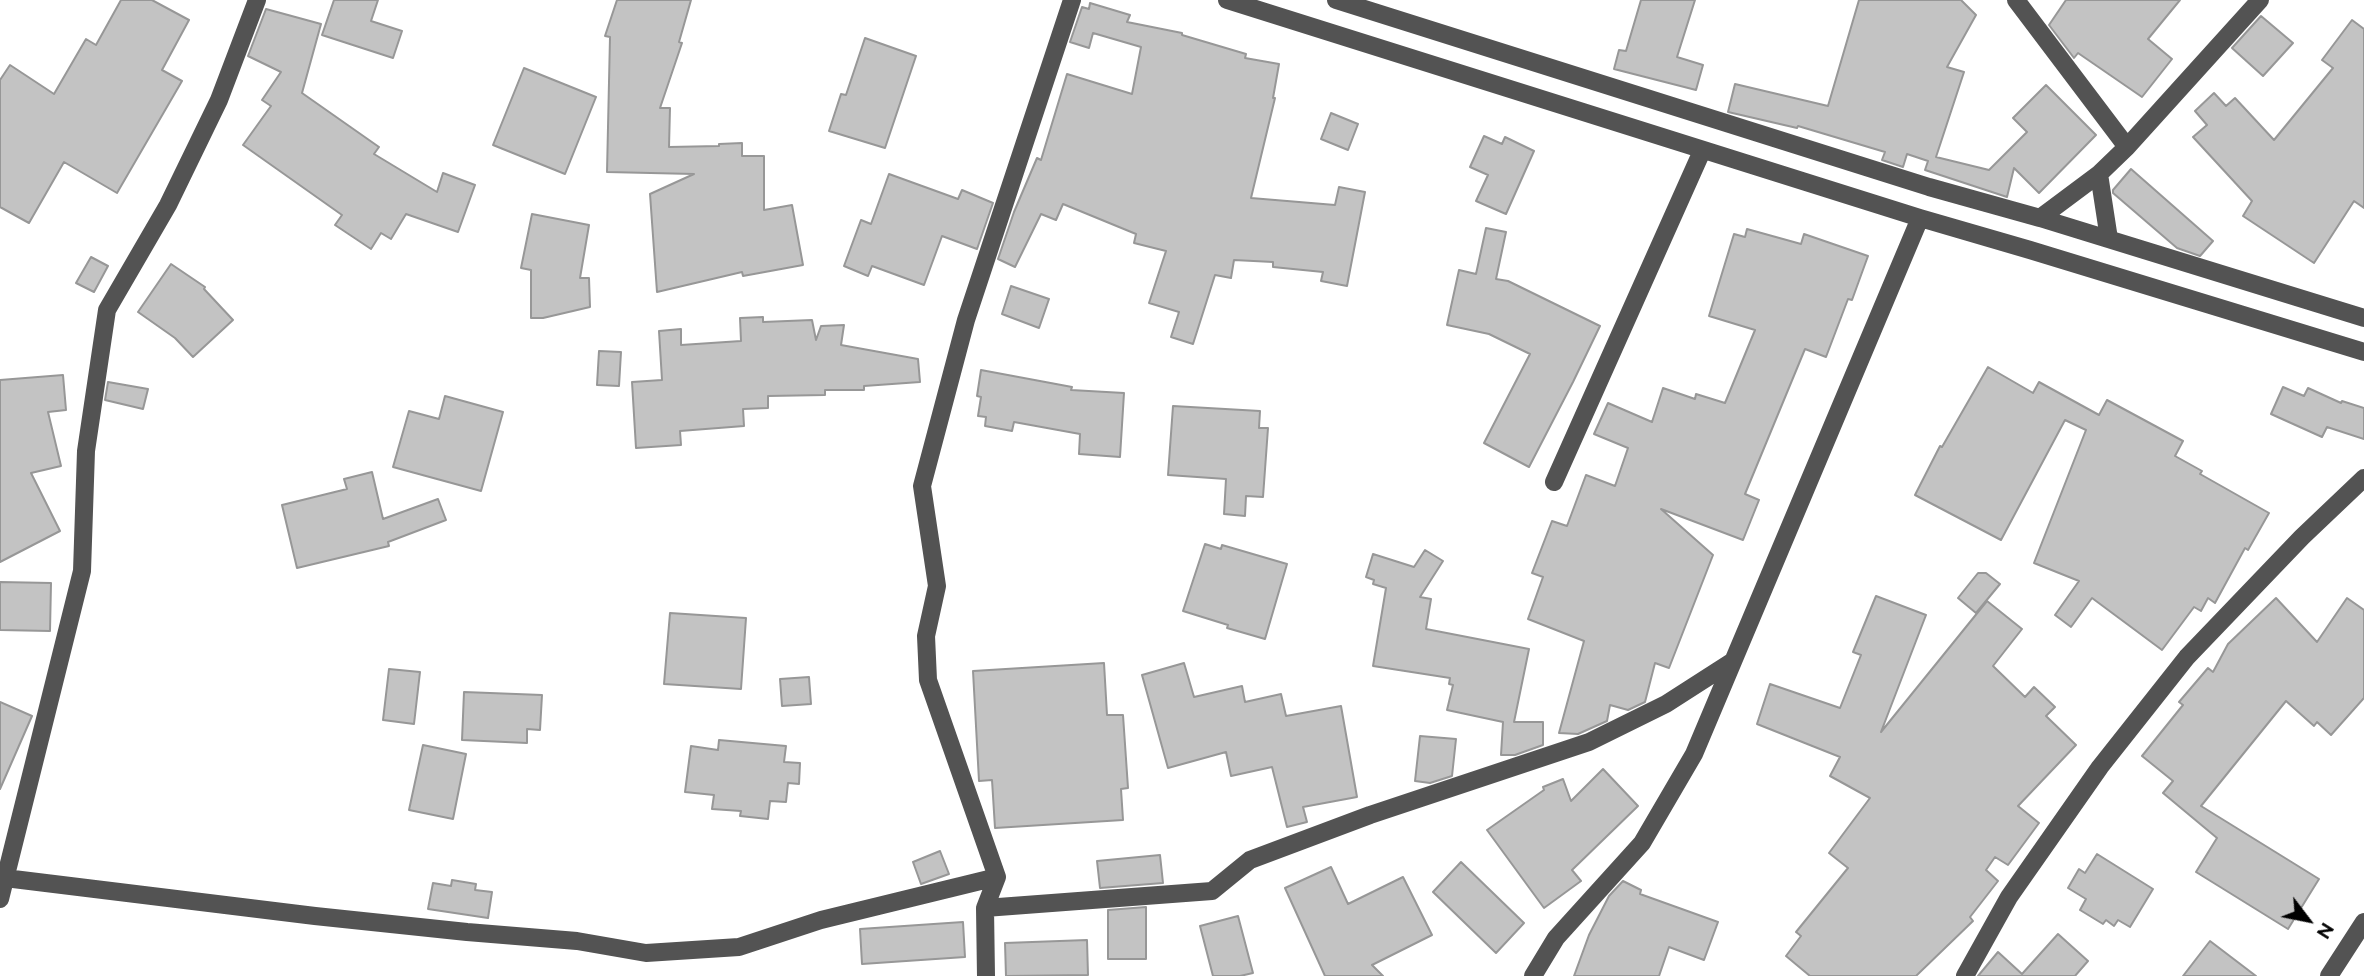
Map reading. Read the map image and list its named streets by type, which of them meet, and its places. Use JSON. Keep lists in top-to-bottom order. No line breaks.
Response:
{"north":"bottom right"}
